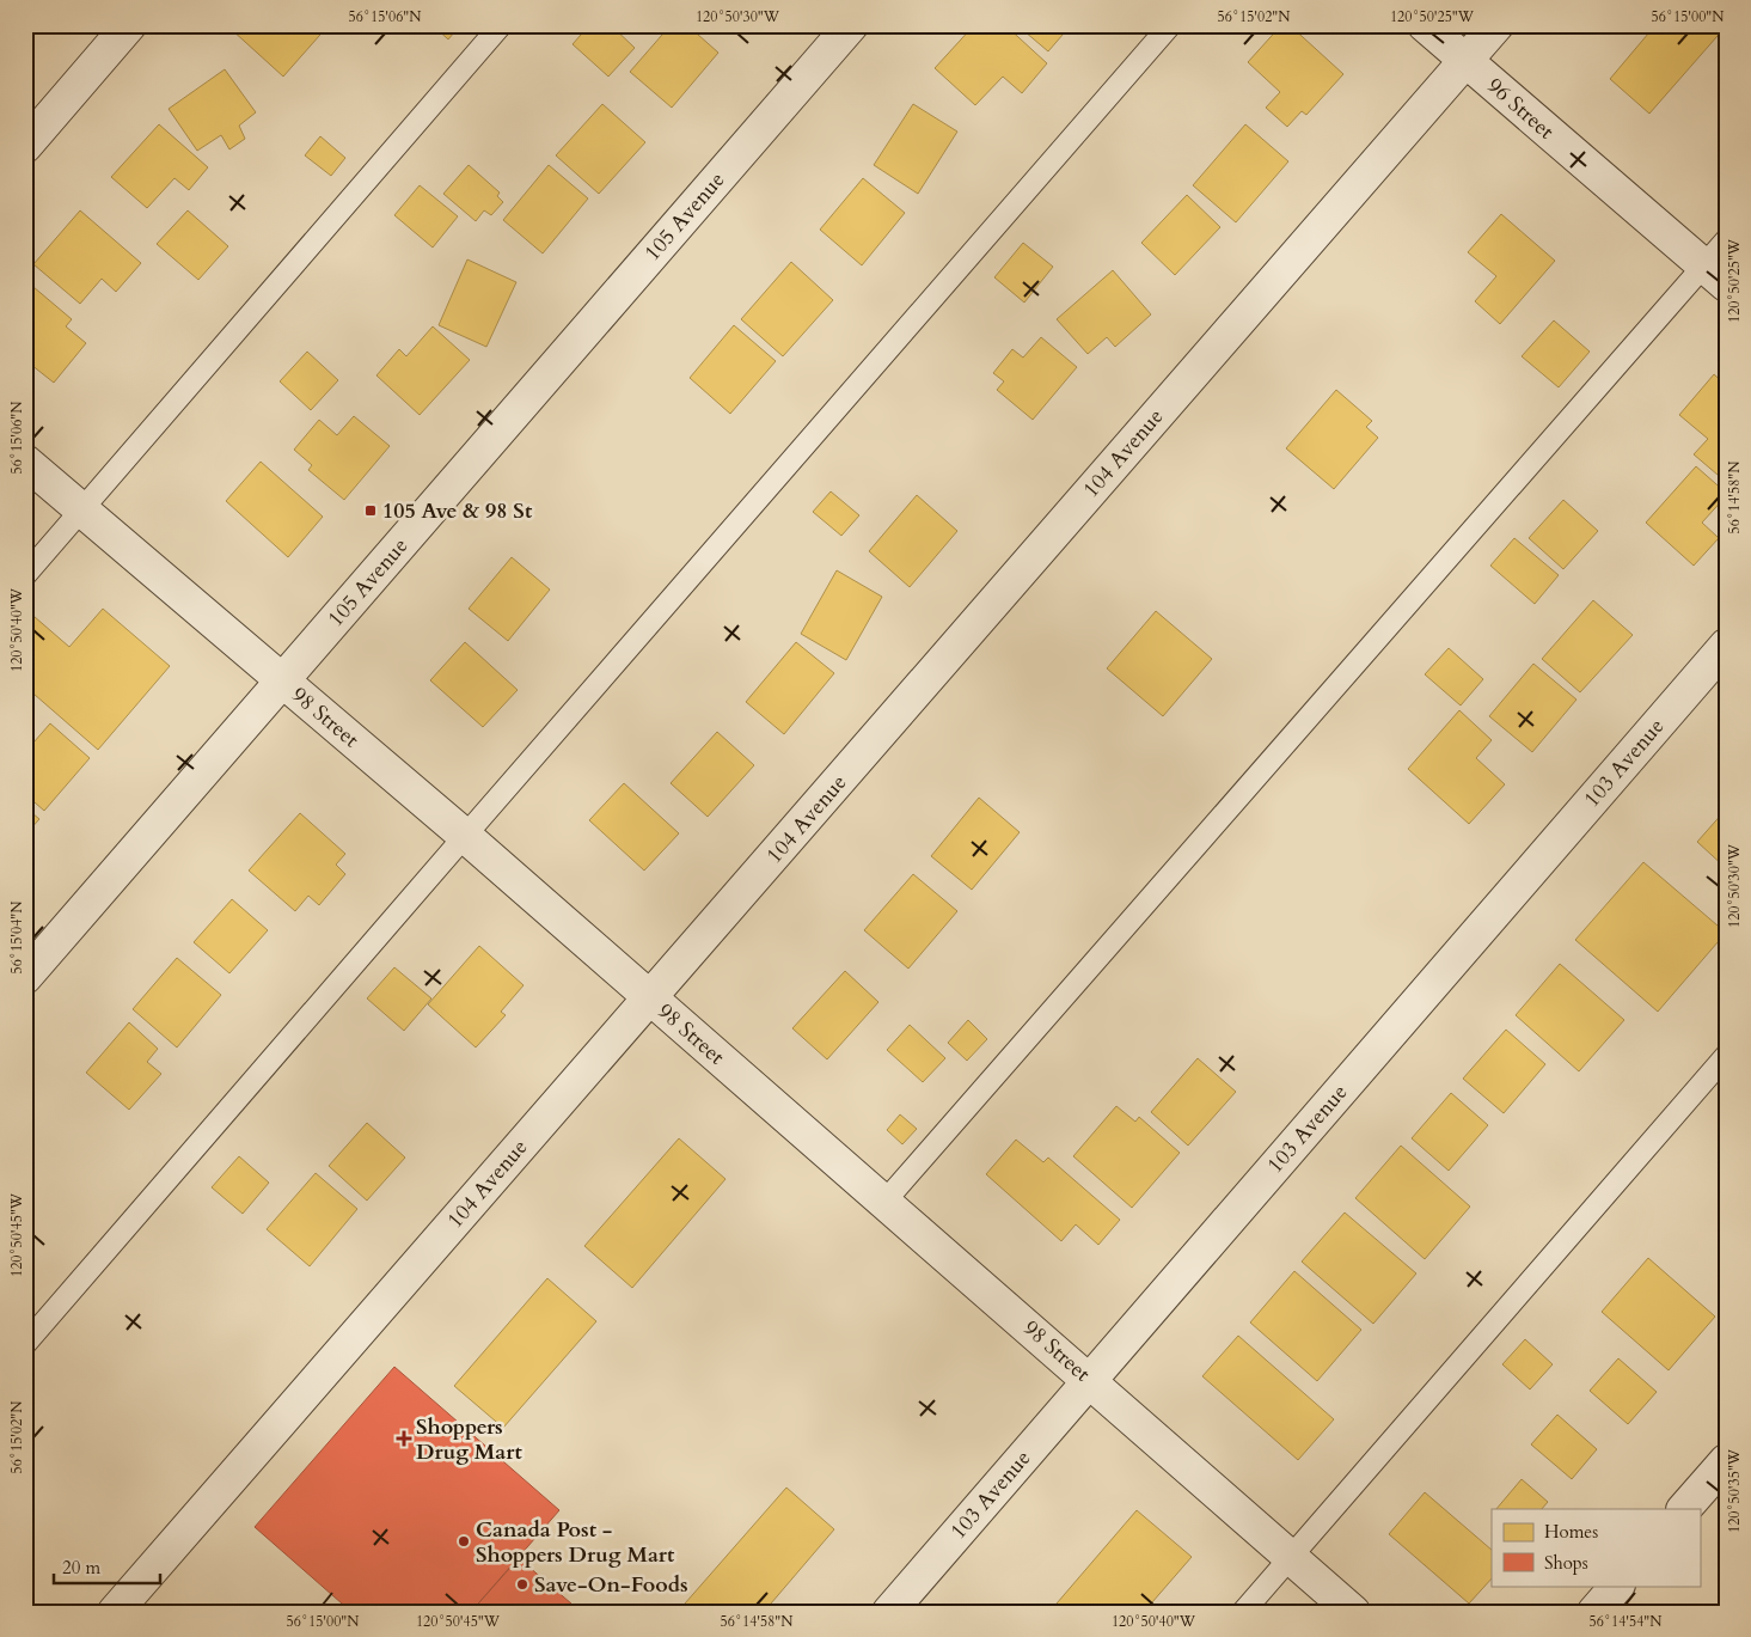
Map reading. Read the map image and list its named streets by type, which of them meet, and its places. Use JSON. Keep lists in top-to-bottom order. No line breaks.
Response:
{"streets":{"street":["96 Street","105 Avenue","104 Avenue","98 Street","103 Avenue"]},"crossings":[["96 Street","104 Avenue"],["105 Avenue","98 Street"],["104 Avenue","98 Street"],["98 Street","103 Avenue"]],"places":{"transit":["105 Ave & 98 St"],"health":["Shoppers Drug Mart"],"other":["Canada Post - Shoppers Drug Mart","Save-On-Foods"]},"legend":["Homes","Shops"],"scale_bar":"20 m","coordinates":["56°15'06\"N","120°50'30\"W","56°15'02\"N","120°50'25\"W","56°15'00\"N","56°14'58\"N","120°50'40\"W","56°15'04\"N","120°50'45\"W","120°50'35\"W","56°14'54\"N"]}
